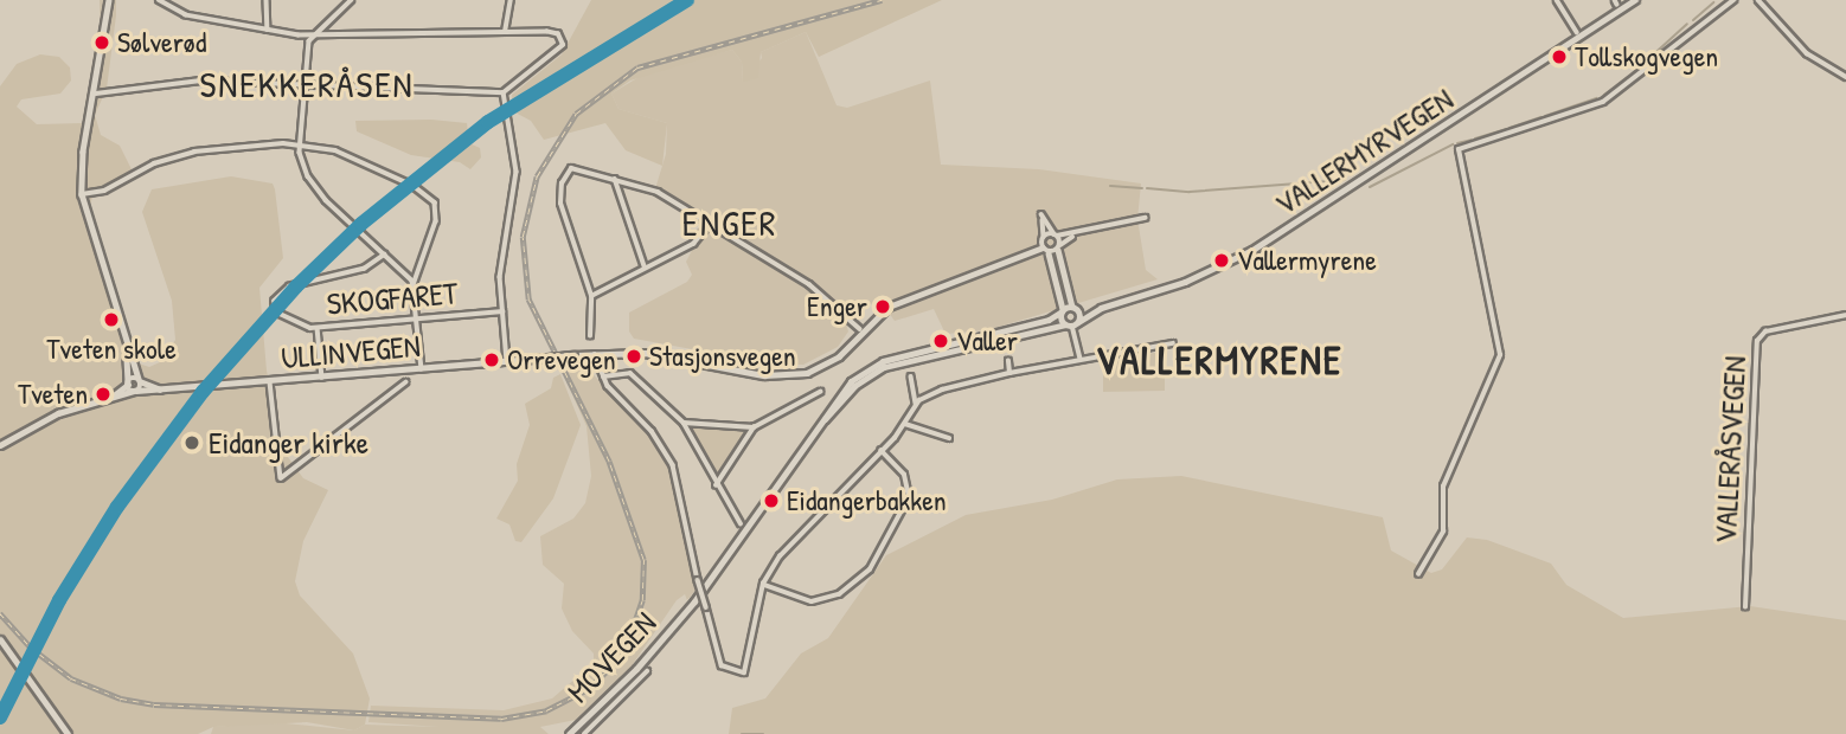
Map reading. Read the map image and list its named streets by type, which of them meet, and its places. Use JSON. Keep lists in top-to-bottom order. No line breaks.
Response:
{"streets":{"main road":["VALLERMYRVEGEN","ULLINVEGEN","MOVEGEN"],"street":["SKOGFARET","VALLERÅSVEGEN"]},"crossings":[["VALLERMYRVEGEN","MOVEGEN"]],"districts":["SNEKKERÅSEN","ENGER","VALLERMYRENE"],"places":["Sølverød","Tollskogvegen","Vallermyrene","Enger","Tveten skole","Valler","Stasjonsvegen","Orrevegen","Tveten","Eidanger kirke","Eidangerbakken"]}
